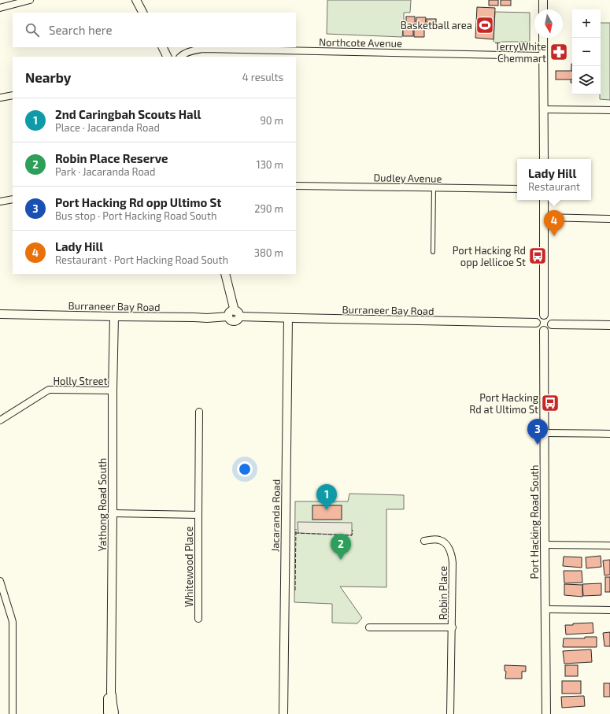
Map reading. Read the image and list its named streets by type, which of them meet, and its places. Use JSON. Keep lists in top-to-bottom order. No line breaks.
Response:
{"streets":{"street":["Northcote Avenue","Dudley Avenue","Burraneer Bay Road","Holly Street","Yathong Road South","Jacaranda Road","Port Hacking Road South","Whitewood Place","Robin Place"]},"crossings":[["Burraneer Bay Road","Yathong Road South"],["Burraneer Bay Road","Jacaranda Road"],["Burraneer Bay Road","Port Hacking Road South"],["Holly Street","Yathong Road South"],["Yathong Road South","Whitewood Place"]],"places":{"sports":["Basketball area"],"pharmacy":["TerryWhite Chemmart"],"bus stop":["Port Hacking Rd opp Jellicoe St","Port Hacking Rd at Ultimo St"]},"north":"bottom","page":{"map_buttons":["+","−"],"search":"Search here","heading":["Nearby","4 results"],"list":[{"mark":"1","name":"2nd Caringbah Scouts Hall","note":"Place · Jacaranda Road","value":"90 m"},{"mark":"2","name":"Robin Place Reserve","note":"Park · Jacaranda Road","value":"130 m"},{"mark":"3","name":"Port Hacking Rd opp Ultimo St","note":"Bus stop · Port Hacking Road South","value":"290 m"},{"mark":"4","name":"Lady Hill","note":"Restaurant · Port Hacking Road South","value":"380 m"}],"popup":["Lady Hill","Restaurant"],"pins":["4","3","1","2"]}}
